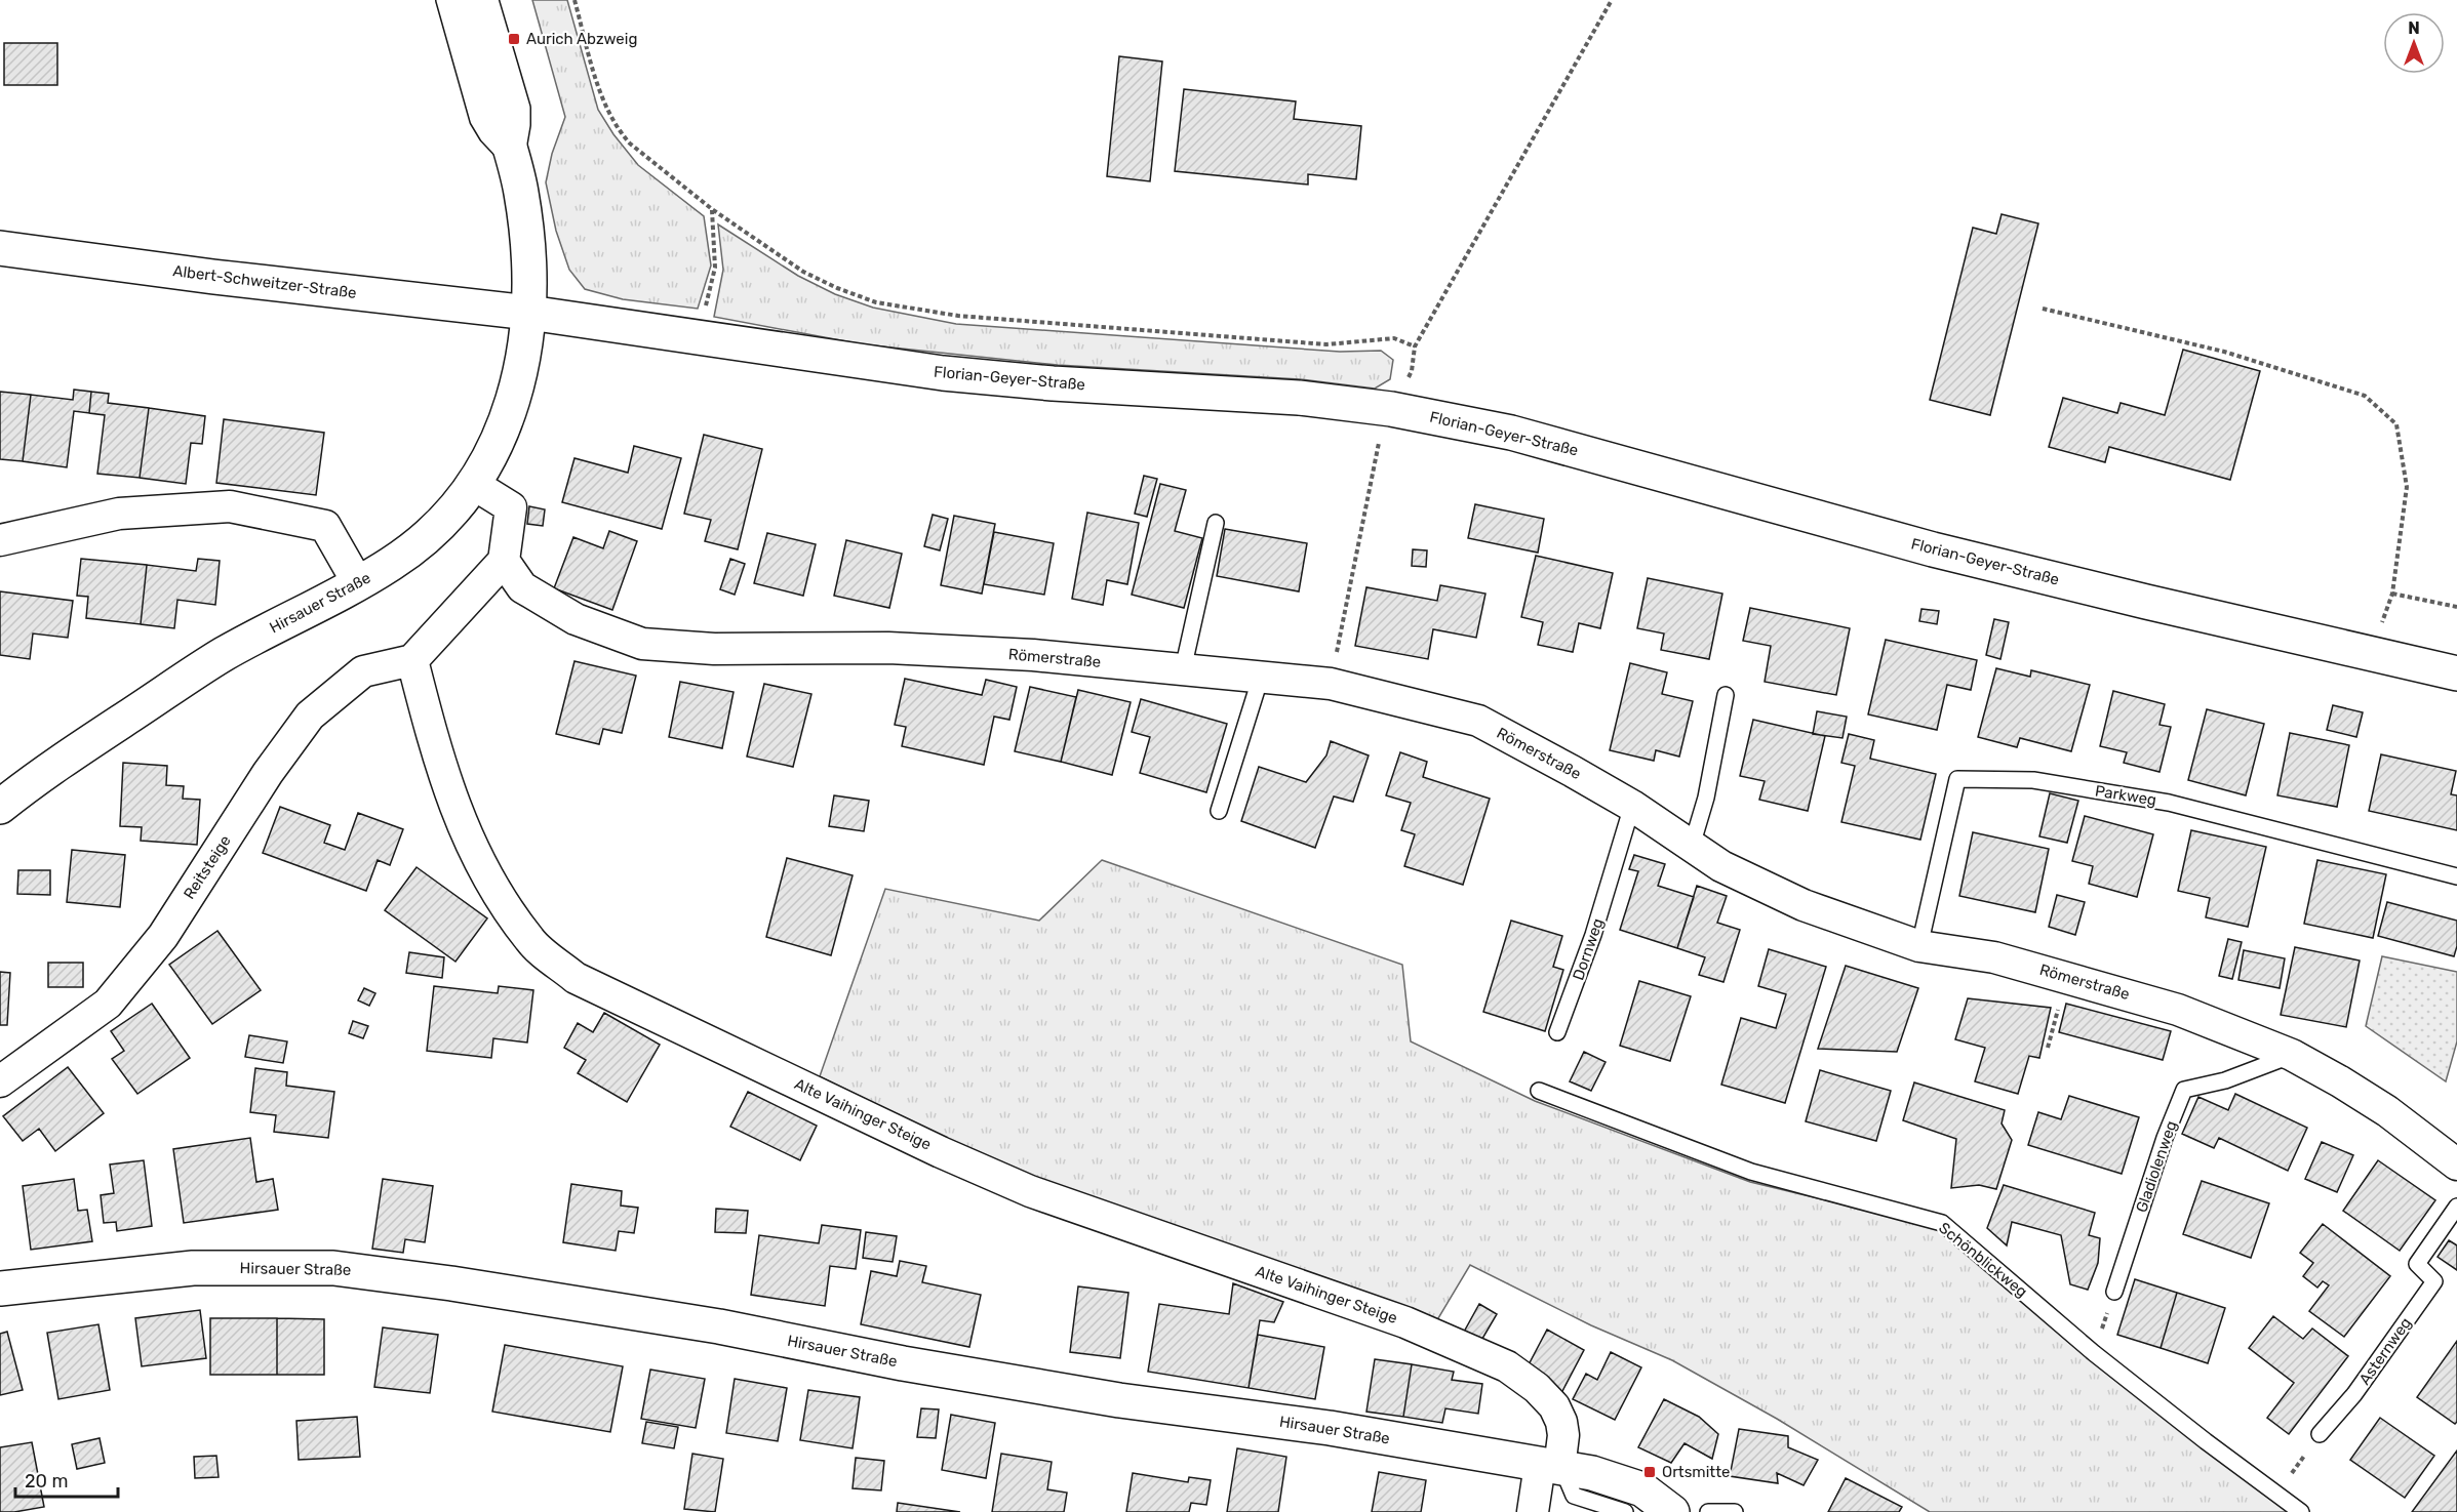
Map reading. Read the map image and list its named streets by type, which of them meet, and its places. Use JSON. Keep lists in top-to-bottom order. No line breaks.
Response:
{"streets":{"main road":["Albert-Schweitzer-Straße","Florian-Geyer-Straße","Hirsauer Straße"],"street":["Römerstraße","Reitsteige","Alte Vaihinger Steige"],"lane":["Parkweg","Dornweg","Gladiolenweg","Schönblickweg","Asternweg"]},"crossings":[["Albert-Schweitzer-Straße","Florian-Geyer-Straße"],["Albert-Schweitzer-Straße","Hirsauer Straße"],["Florian-Geyer-Straße","Hirsauer Straße"],["Hirsauer Straße","Alte Vaihinger Steige"],["Römerstraße","Parkweg"],["Römerstraße","Dornweg"],["Römerstraße","Gladiolenweg"],["Reitsteige","Alte Vaihinger Steige"]],"places":{"transit":["Aurich Abzweig","Ortsmitte"]},"scale_bar":"20 m","north":"top"}
